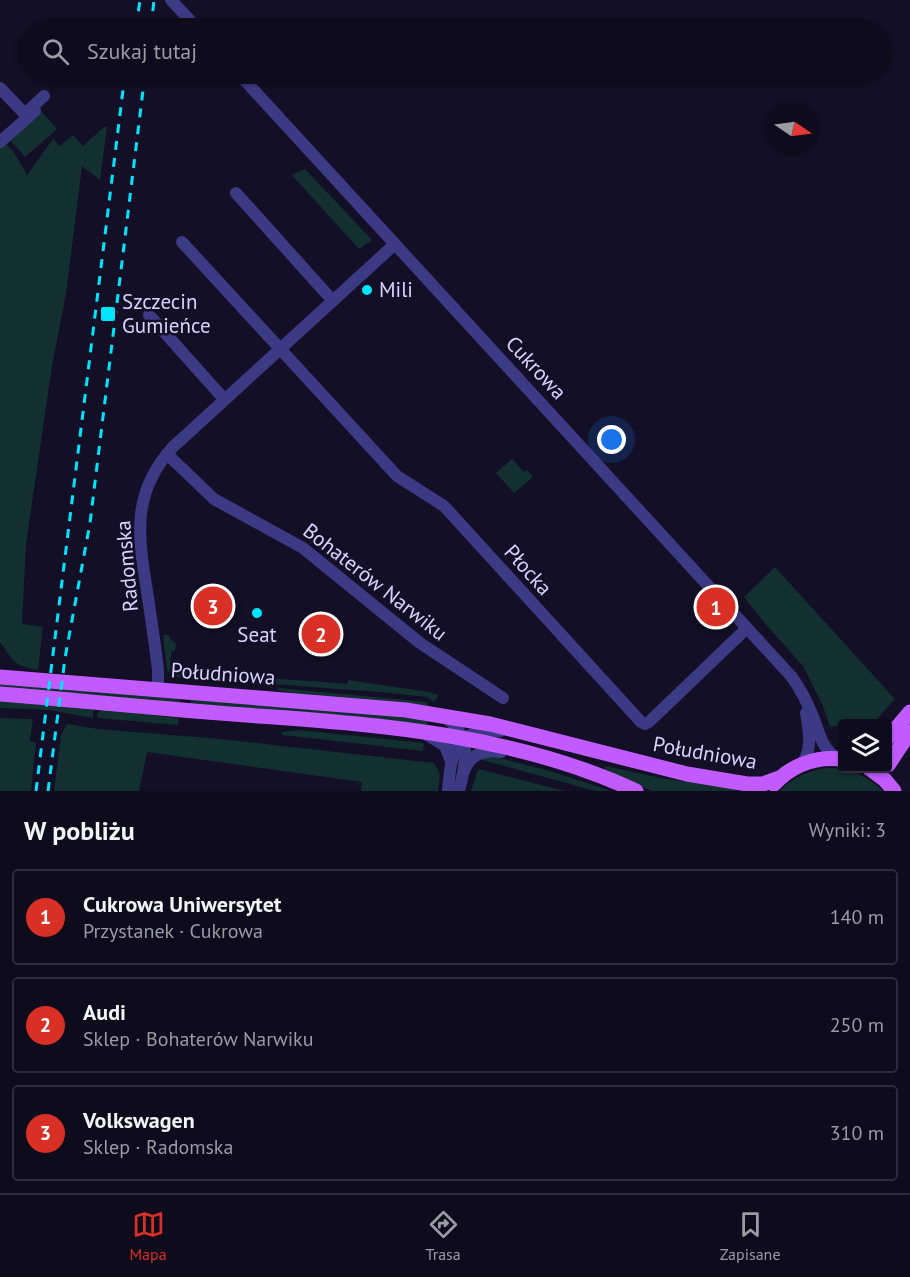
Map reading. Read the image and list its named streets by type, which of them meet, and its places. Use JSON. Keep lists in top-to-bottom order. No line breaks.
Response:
{"streets":{"main road":["Południowa"],"street":["Cukrowa","Radomska","Płocka","Bohaterów Narwiku"]},"crossings":[["Cukrowa","Radomska"],["Cukrowa","Płocka"],["Radomska","Płocka"],["Radomska","Bohaterów Narwiku"],["Radomska","Południowa"]],"places":{"other":["Mili","Seat"],"transit":["Szczecin Gumieńce"]},"north":"right","page":{"search":"Szukaj tutaj","pins":["3","1","2"],"heading":["W pobliżu","Wyniki: 3"],"list":[{"mark":"1","name":"Cukrowa Uniwersytet","note":"Przystanek · Cukrowa","value":"140 m"},{"mark":"2","name":"Audi","note":"Sklep · Bohaterów Narwiku","value":"250 m"},{"mark":"3","name":"Volkswagen","note":"Sklep · Radomska","value":"310 m"}],"nav":["Mapa","Trasa","Zapisane"]}}
